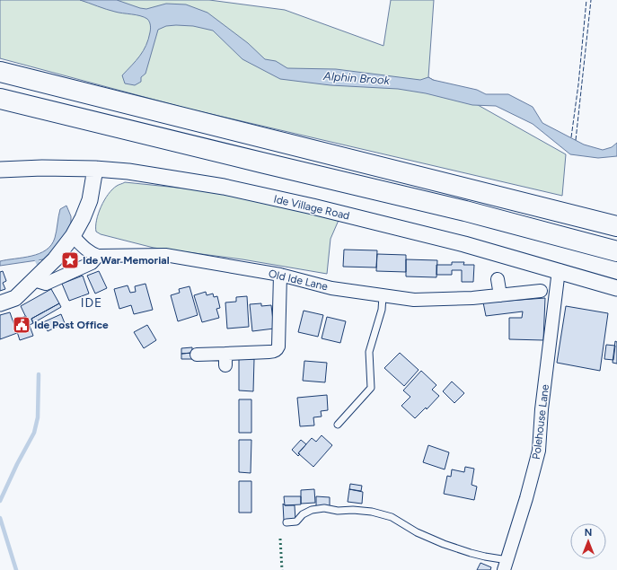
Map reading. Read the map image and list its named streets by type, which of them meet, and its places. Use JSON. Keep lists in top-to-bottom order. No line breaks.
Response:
{"streets":{"street":["Ide Village Road","Old Ide Lane","Polehouse Lane"]},"crossings":[["Ide Village Road","Polehouse Lane"]],"districts":["IDE"],"water":["Alphin Brook"],"places":{"place":["Ide War Memorial"],"public building":["Ide Post Office"]},"north":"top"}
